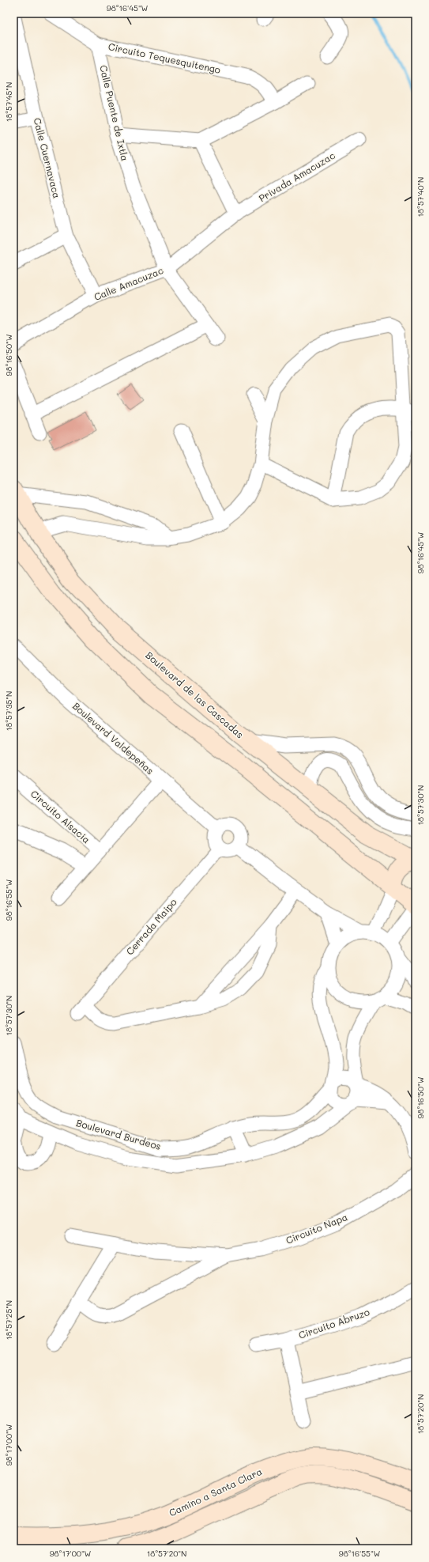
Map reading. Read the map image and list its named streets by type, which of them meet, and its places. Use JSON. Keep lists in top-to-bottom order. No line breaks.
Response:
{"streets":{"main road":["Boulevard de las Cascadas","Camino a Santa Clara"],"street":["Circuito Tequesquitengo","Calle Puente de Ixtla","Calle Cuernavaca","Privada Amacuzac","Calle Amacuzac","Boulevard Valdepeñas","Circuito Alsacia","Cerrada Maipo","Boulevard Burdeos","Circuito Napa","Circuito Abruzo"]},"crossings":[["Circuito Tequesquitengo","Calle Puente de Ixtla"],["Calle Puente de Ixtla","Calle Amacuzac"],["Calle Cuernavaca","Calle Amacuzac"],["Privada Amacuzac","Calle Amacuzac"],["Boulevard Valdepeñas","Cerrada Maipo"]],"coordinates":["98°16'45\"W","18°57'45\"N","18°57'40\"N","98°16'50\"W","18°57'35\"N","18°57'30\"N","98°16'55\"W","18°57'25\"N","18°57'20\"N","98°17'00\"W"]}
